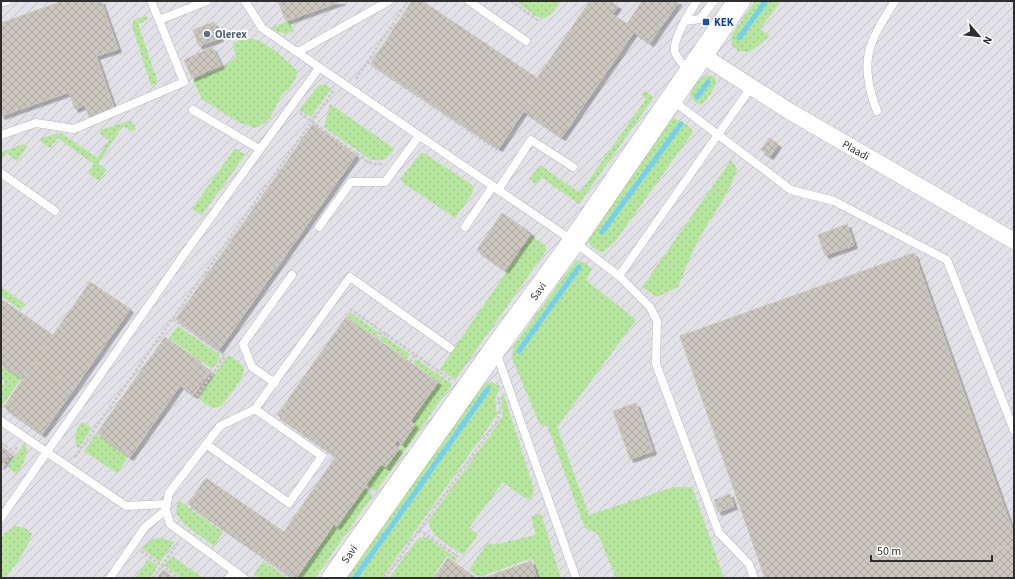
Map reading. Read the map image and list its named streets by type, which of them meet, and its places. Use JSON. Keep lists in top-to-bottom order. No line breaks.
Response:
{"streets":{"street":["Plaadi","Savi"]},"crossings":[["Plaadi","Savi"]],"places":{"transit":["KEK"],"other":["Olerex"]},"scale_bar":"50 m","north":"bottom right"}
